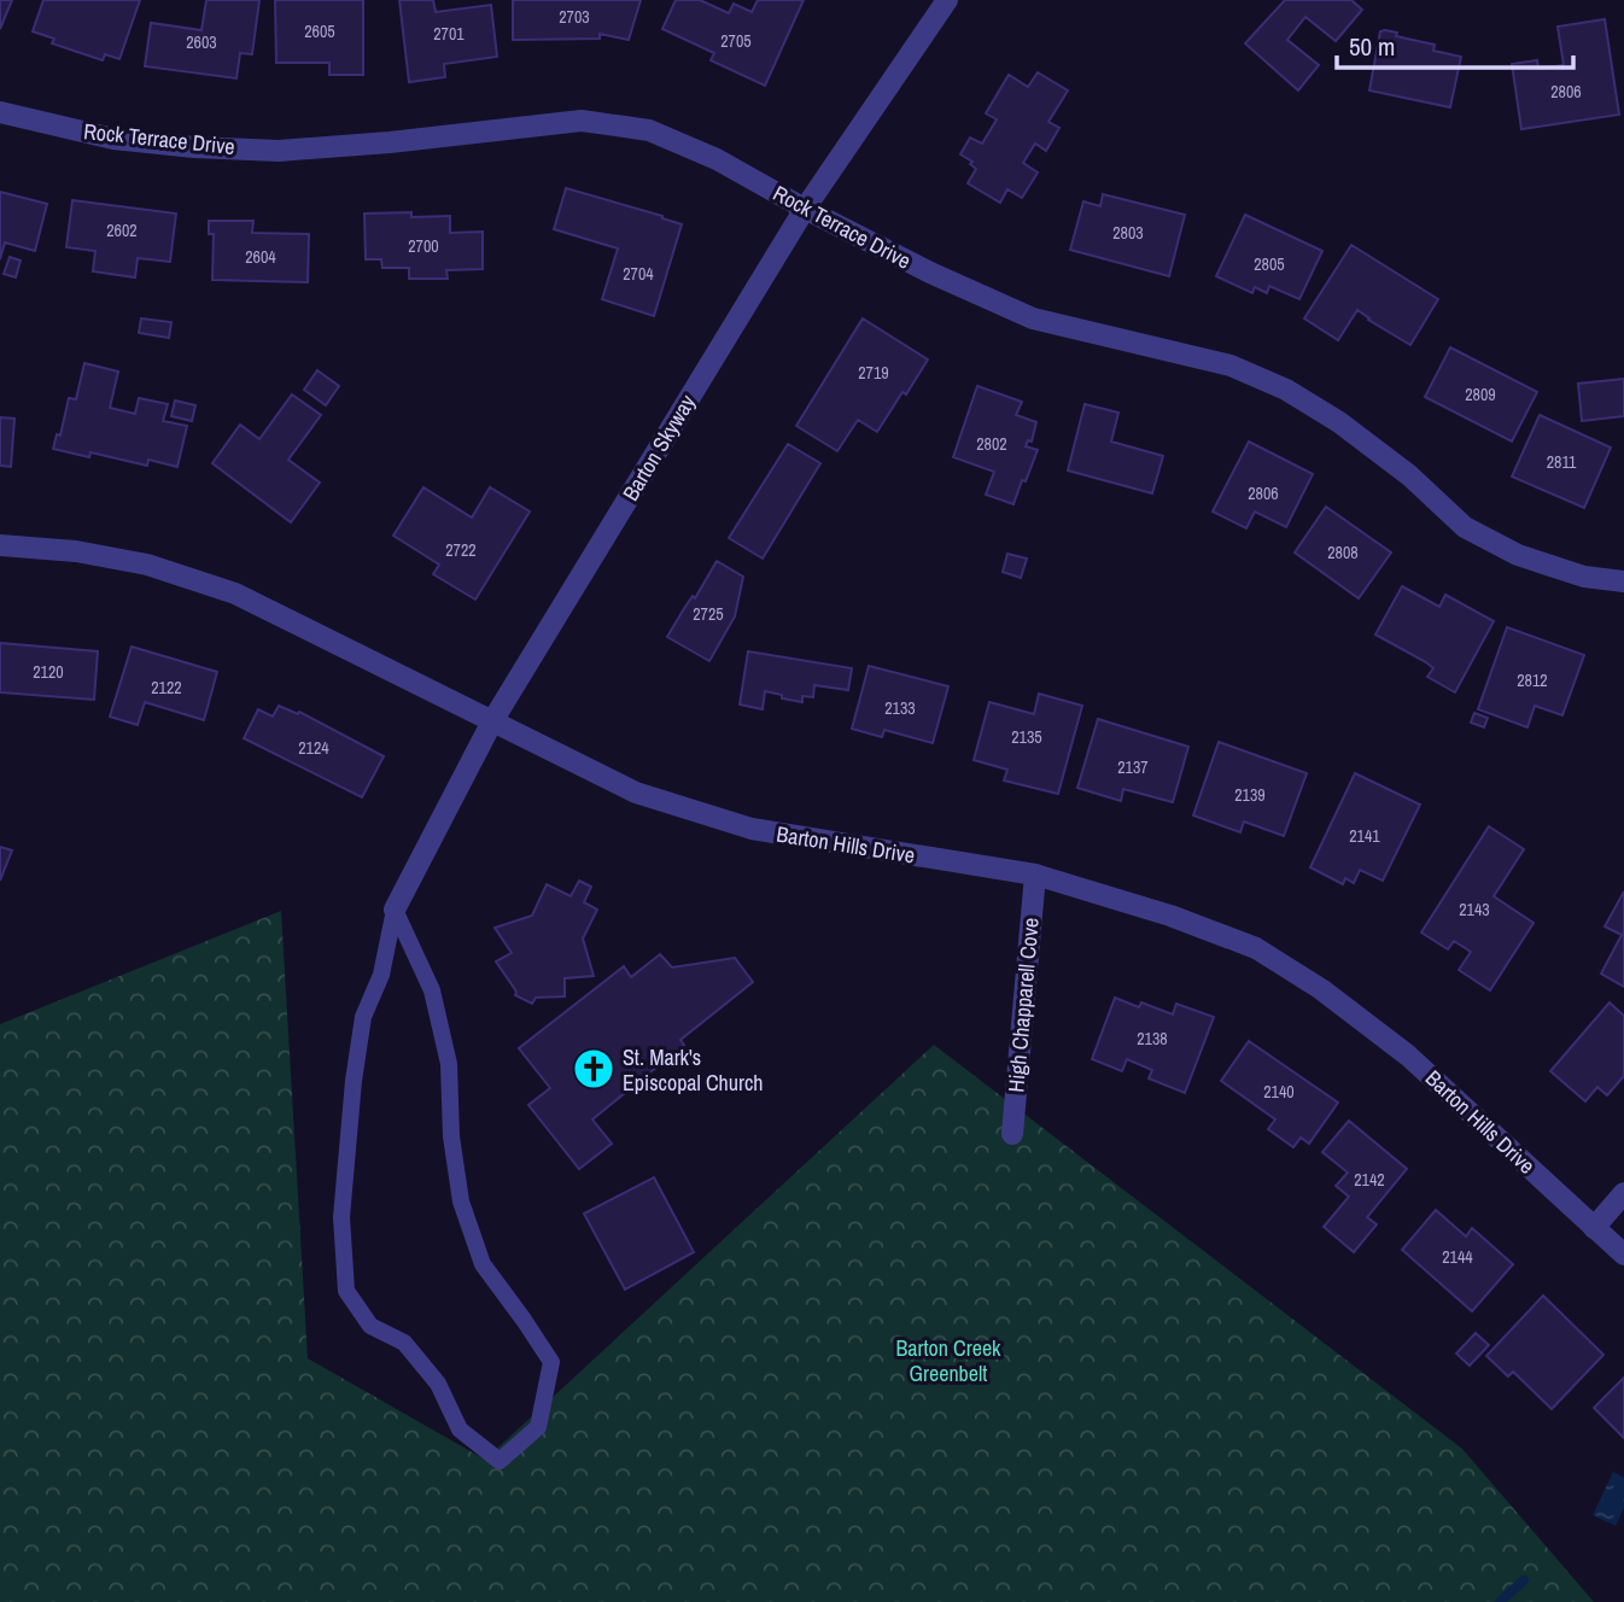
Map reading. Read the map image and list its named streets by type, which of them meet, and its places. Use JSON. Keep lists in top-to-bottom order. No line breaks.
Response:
{"streets":{"street":["Rock Terrace Drive","Barton Skyway","Barton Hills Drive","High Chapparell Cove"]},"crossings":[["Rock Terrace Drive","Barton Skyway"],["Barton Skyway","Barton Hills Drive"],["Barton Hills Drive","High Chapparell Cove"]],"parks":["Barton Creek Greenbelt"],"places":{"church":["St. Mark's Episcopal Church"]},"house_numbers":["2703","2605","2701","2705","2603","2806","2602","2803","2700","2604","2805","2704","2719","2809","2802","2811","2806","2722","2808","2725","2120","2812","2122","2133","2135","2124","2137","2139","2141","2143","2138","2140","2142","2144"],"scale_bar":"50 m"}
